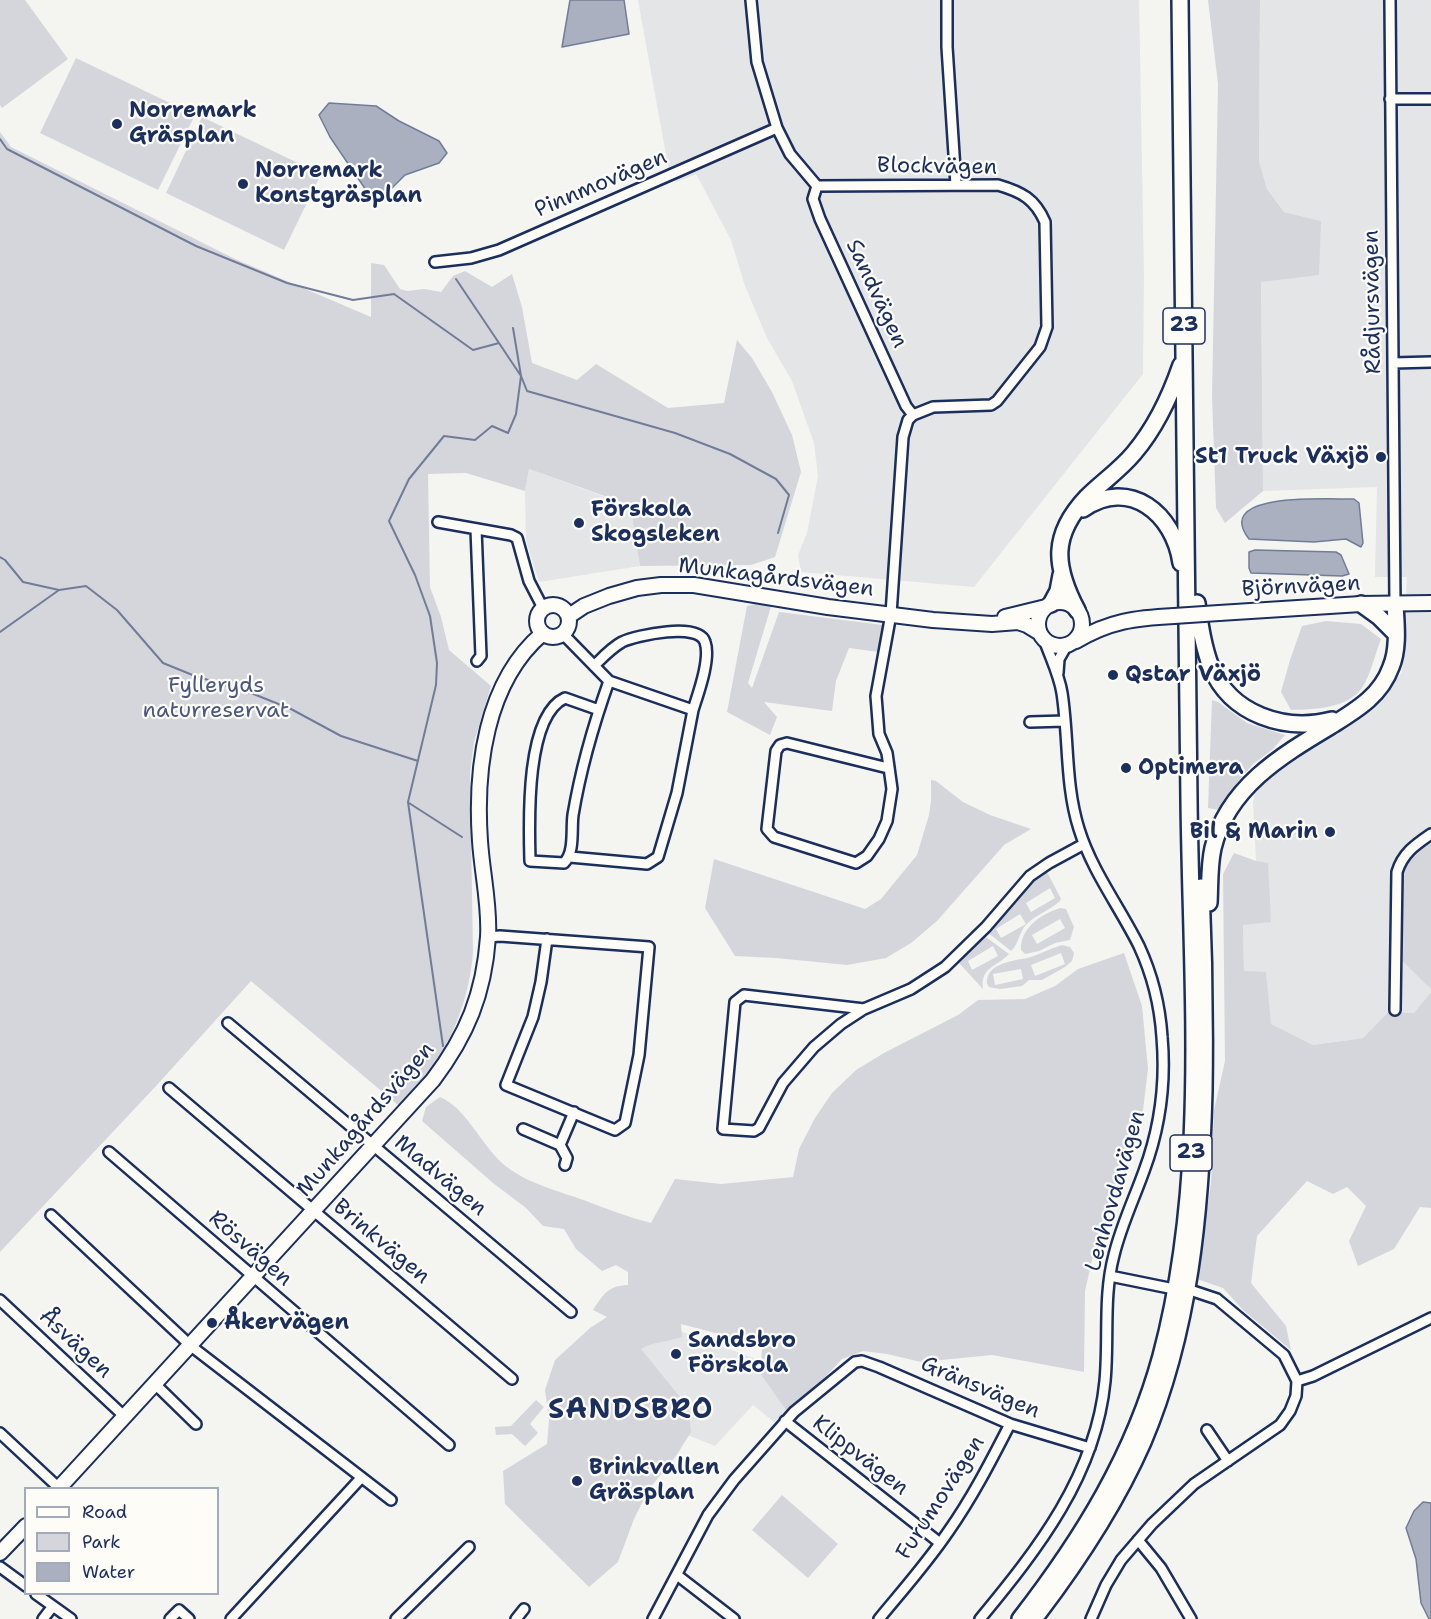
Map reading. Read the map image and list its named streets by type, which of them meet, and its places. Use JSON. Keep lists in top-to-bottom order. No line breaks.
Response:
{"streets":{"main road":["23"],"street":["Blockvägen","Pinnmovägen","Sandvägen","Rådjursvägen","Munkagårdsvägen","Björnvägen","Madvägen","Lenhovdavägen","Brinkvägen","Rösvägen","Åsvägen","Gränsvägen","Klippvägen","Furumovägen"]},"crossings":[["Blockvägen","Sandvägen"],["Rådjursvägen","Björnvägen"],["Munkagårdsvägen","Madvägen"],["Munkagårdsvägen","Lenhovdavägen"],["Munkagårdsvägen","Brinkvägen"],["Munkagårdsvägen","Rösvägen"],["Munkagårdsvägen","Åsvägen"],["Lenhovdavägen","Gränsvägen"],["Gränsvägen","Klippvägen"],["Gränsvägen","Furumovägen"],["Klippvägen","Furumovägen"]],"districts":["SANDSBRO"],"parks":["Fylleryds naturreservat"],"places":["Norremark Gräsplan","Norremark Konstgräsplan","St1 Truck Växjö","Förskola Skogsleken","Qstar Växjö","Optimera","Bil & Marin","Åkervägen","Sandsbro Förskola","Brinkvallen Gräsplan"],"legend":["Road","Park","Water"]}
